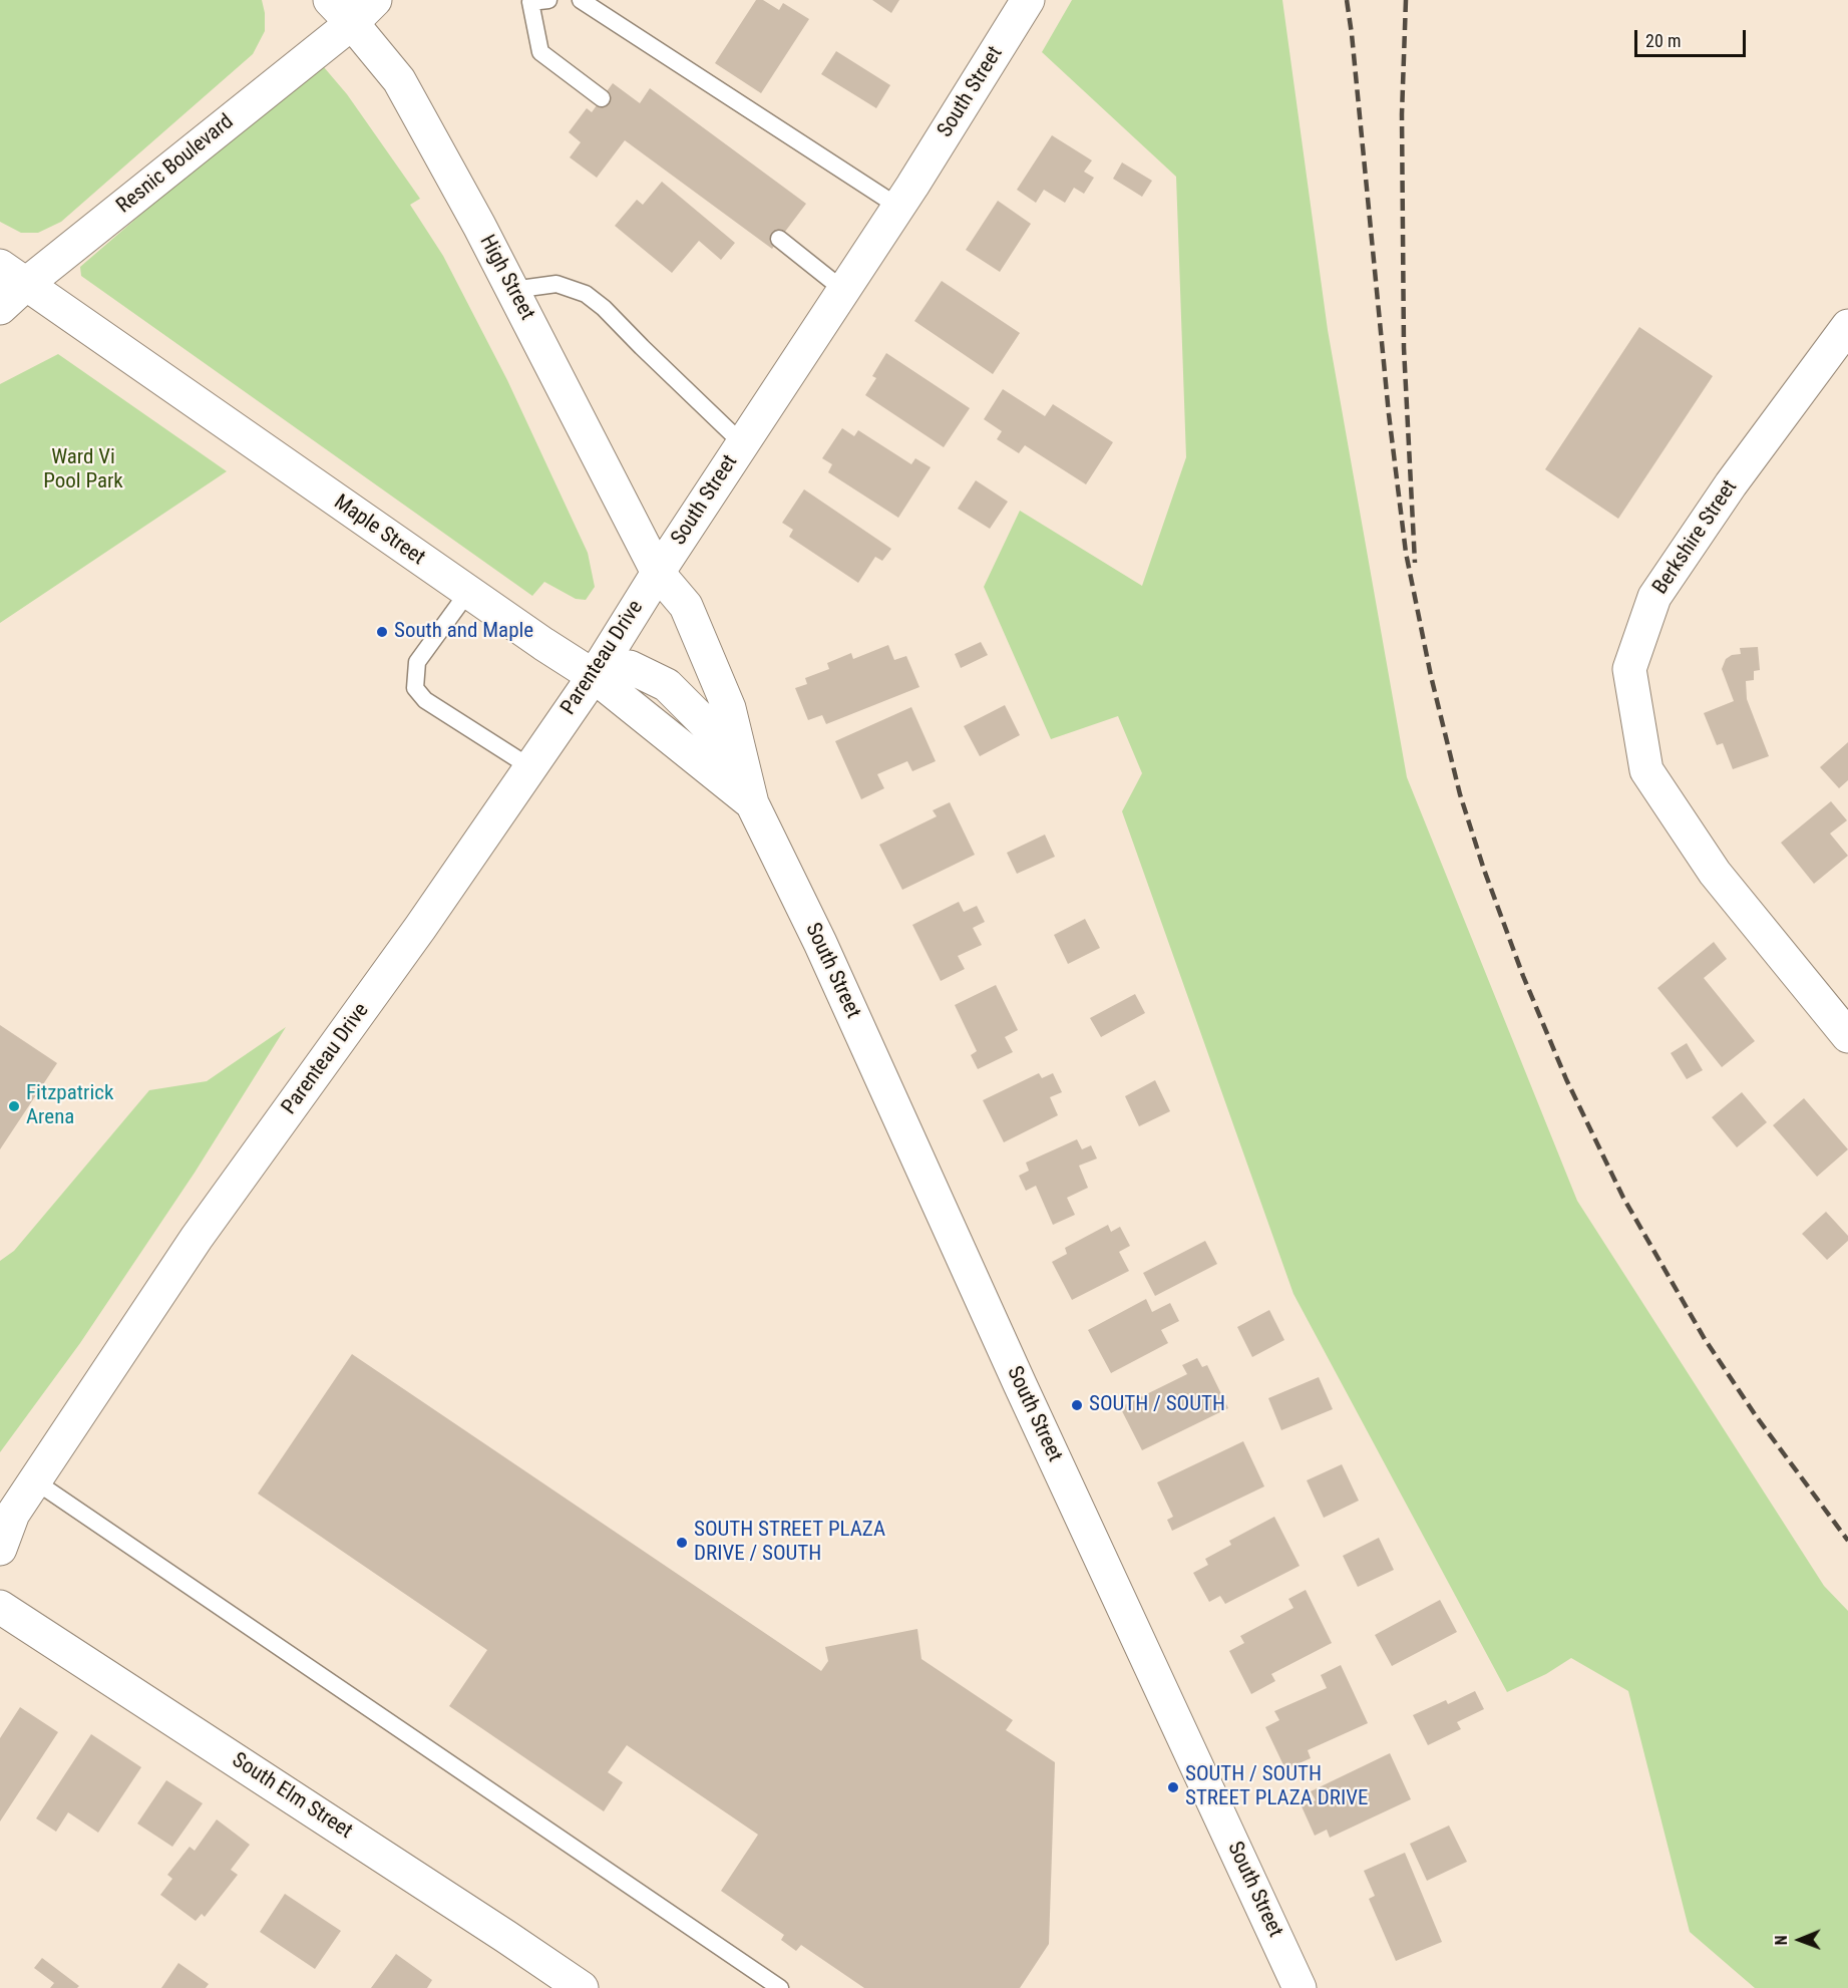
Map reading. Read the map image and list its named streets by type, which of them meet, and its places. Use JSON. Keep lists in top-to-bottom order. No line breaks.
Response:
{"streets":{"main road":["South Street","Resnic Boulevard","High Street","Maple Street","Berkshire Street","Parenteau Drive","South Elm Street"]},"crossings":[["South Street","High Street"],["South Street","Parenteau Drive"],["Resnic Boulevard","High Street"],["Resnic Boulevard","Maple Street"],["High Street","Parenteau Drive"],["Maple Street","Parenteau Drive"]],"parks":["Ward Vi Pool Park"],"places":["South and Maple","Fitzpatrick Arena","SOUTH / SOUTH","SOUTH STREET PLAZA DRIVE / SOUTH","SOUTH / SOUTH STREET PLAZA DRIVE"],"scale_bar":"20 m","north":"left"}
